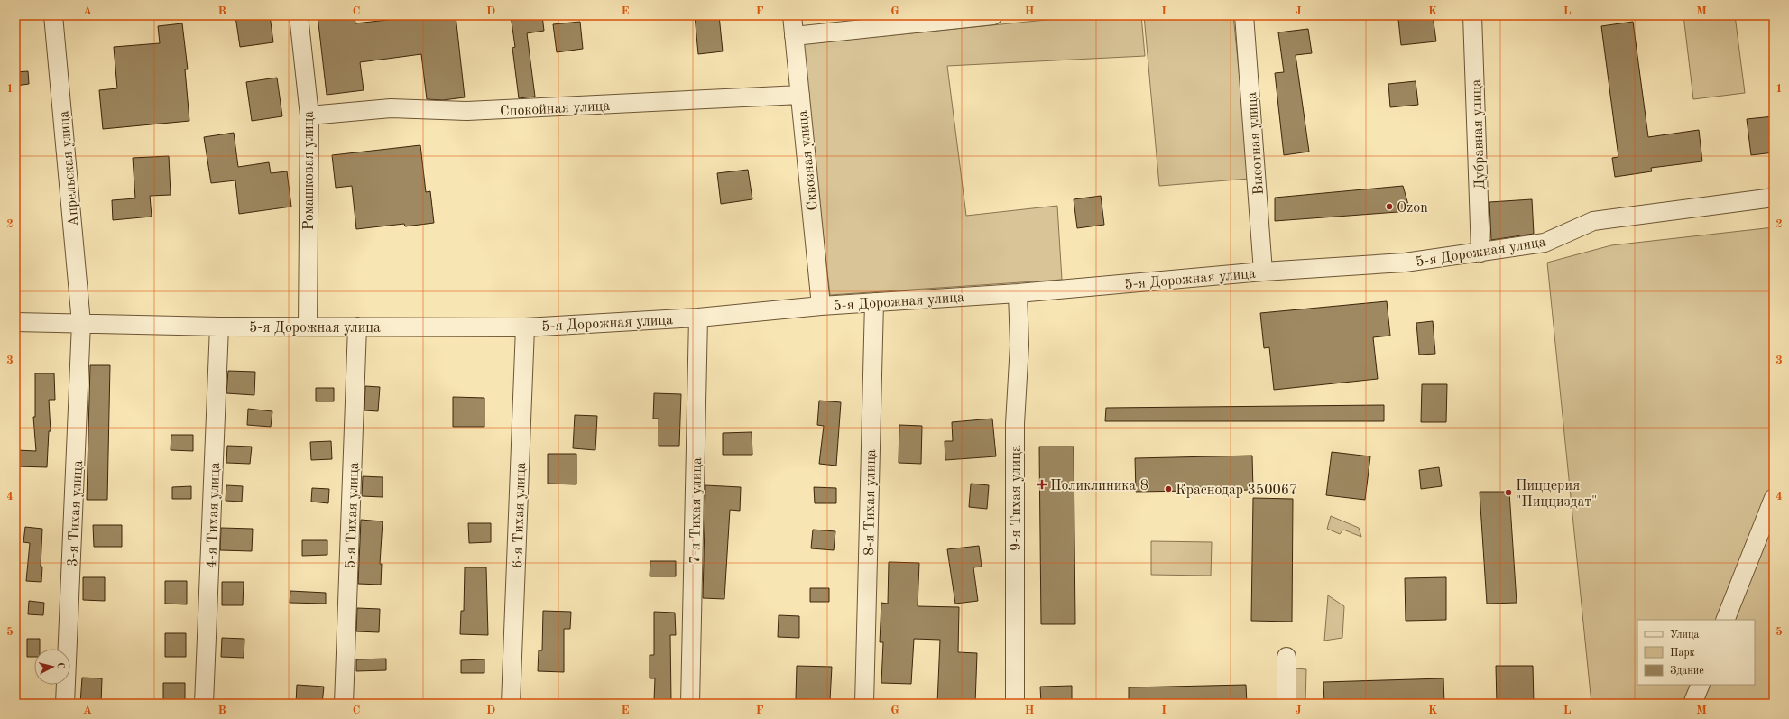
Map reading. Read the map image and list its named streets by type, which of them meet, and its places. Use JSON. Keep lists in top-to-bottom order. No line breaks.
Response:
{"streets":{"street":["Спокойная улица","Дубравная улица","Высотная улица","Сквозная улица","Апрельская улица","Ромашковая улица","5-я Дорожная улица","9-я Тихая улица","8-я Тихая улица","7-я Тихая улица","3-я Тихая улица","4-я Тихая улица","5-я Тихая улица","6-я Тихая улица"]},"crossings":[["Спокойная улица","Сквозная улица"],["Спокойная улица","Ромашковая улица"],["Дубравная улица","5-я Дорожная улица"],["Высотная улица","5-я Дорожная улица"],["Сквозная улица","5-я Дорожная улица"],["Апрельская улица","5-я Дорожная улица"],["Апрельская улица","3-я Тихая улица"],["Ромашковая улица","5-я Дорожная улица"],["5-я Дорожная улица","9-я Тихая улица"],["5-я Дорожная улица","8-я Тихая улица"],["5-я Дорожная улица","7-я Тихая улица"],["5-я Дорожная улица","3-я Тихая улица"],["5-я Дорожная улица","4-я Тихая улица"],["5-я Дорожная улица","5-я Тихая улица"],["5-я Дорожная улица","6-я Тихая улица"]],"places":{"other":["Ozon","Краснодар 350067","Пиццерия \"Пицциздат\""],"health":["Поликлиника 8"]},"legend":["Улица","Парк","Здание"],"north":"right","grid":{"columns":["A","B","C","D","E","F","G","H","I","J","K","L","M"],"rows":["1","2","3","4","5"]}}
